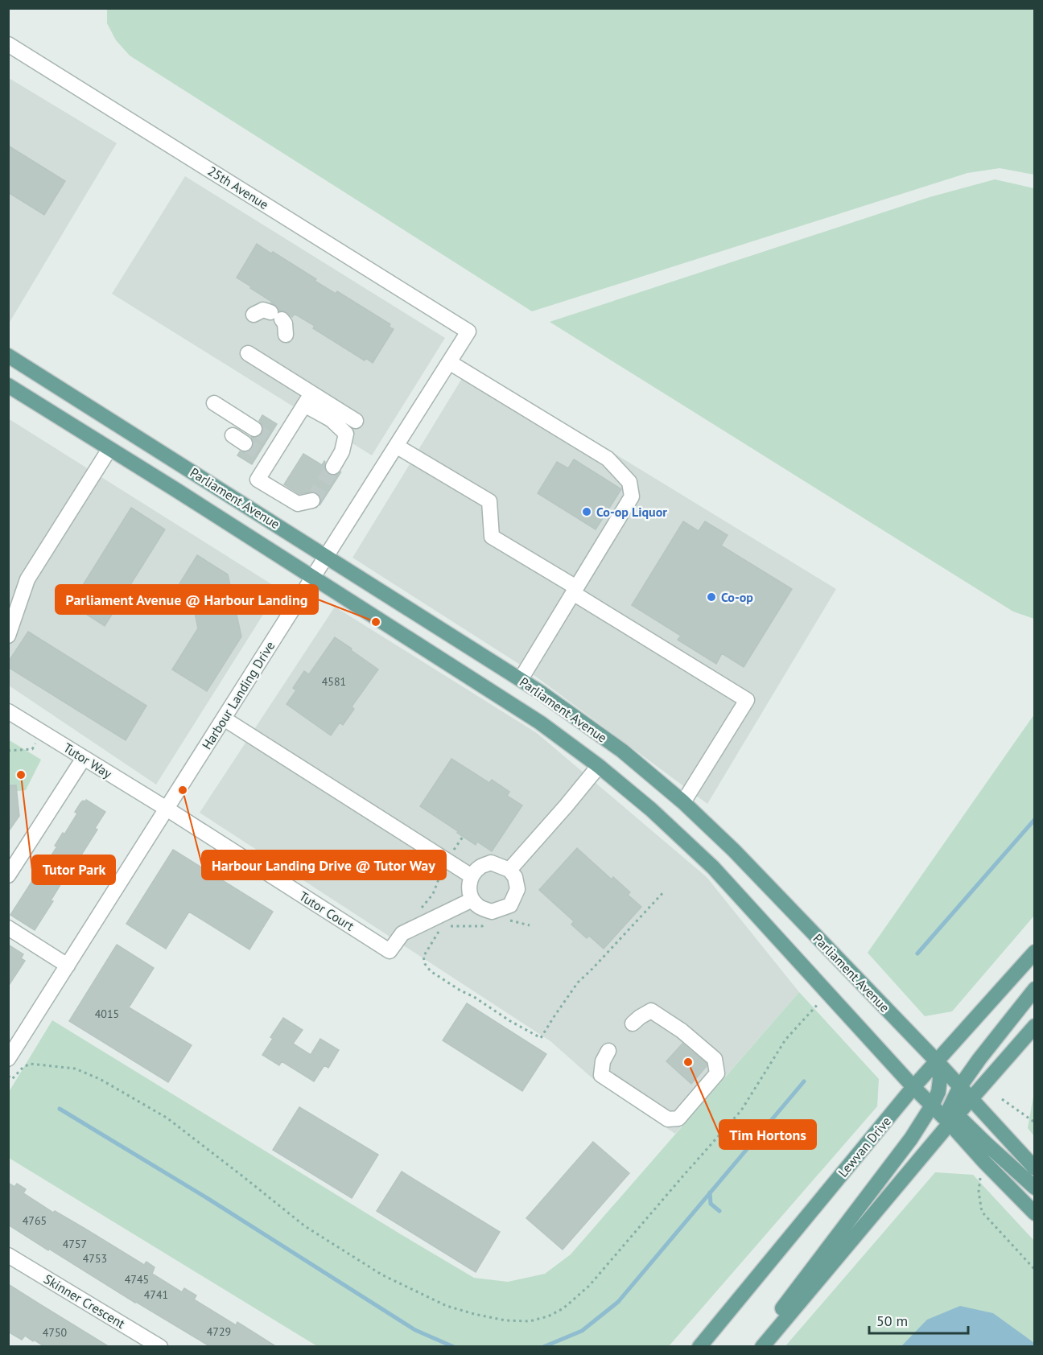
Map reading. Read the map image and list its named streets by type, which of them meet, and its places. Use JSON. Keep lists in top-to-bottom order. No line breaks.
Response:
{"streets":{"main road":["Parliament Avenue","Lewvan Drive"],"street":["25th Avenue","Harbour Landing Drive","Tutor Way","Tutor Court","Skinner Crescent"]},"crossings":[["25th Avenue","Harbour Landing Drive"],["Parliament Avenue","Harbour Landing Drive"],["Parliament Avenue","Lewvan Drive"],["Harbour Landing Drive","Tutor Way"],["Harbour Landing Drive","Tutor Court"],["Tutor Way","Tutor Court"]],"places":["Co-op Liquor","Co-op","Parliament Avenue @ Harbour Landing","Tutor Park","Harbour Landing Drive @ Tutor Way","Tim Hortons"],"house_numbers":["4581","4015","4765","4757","4753","4745","4741","4729","4750"],"scale_bar":"50 m"}
